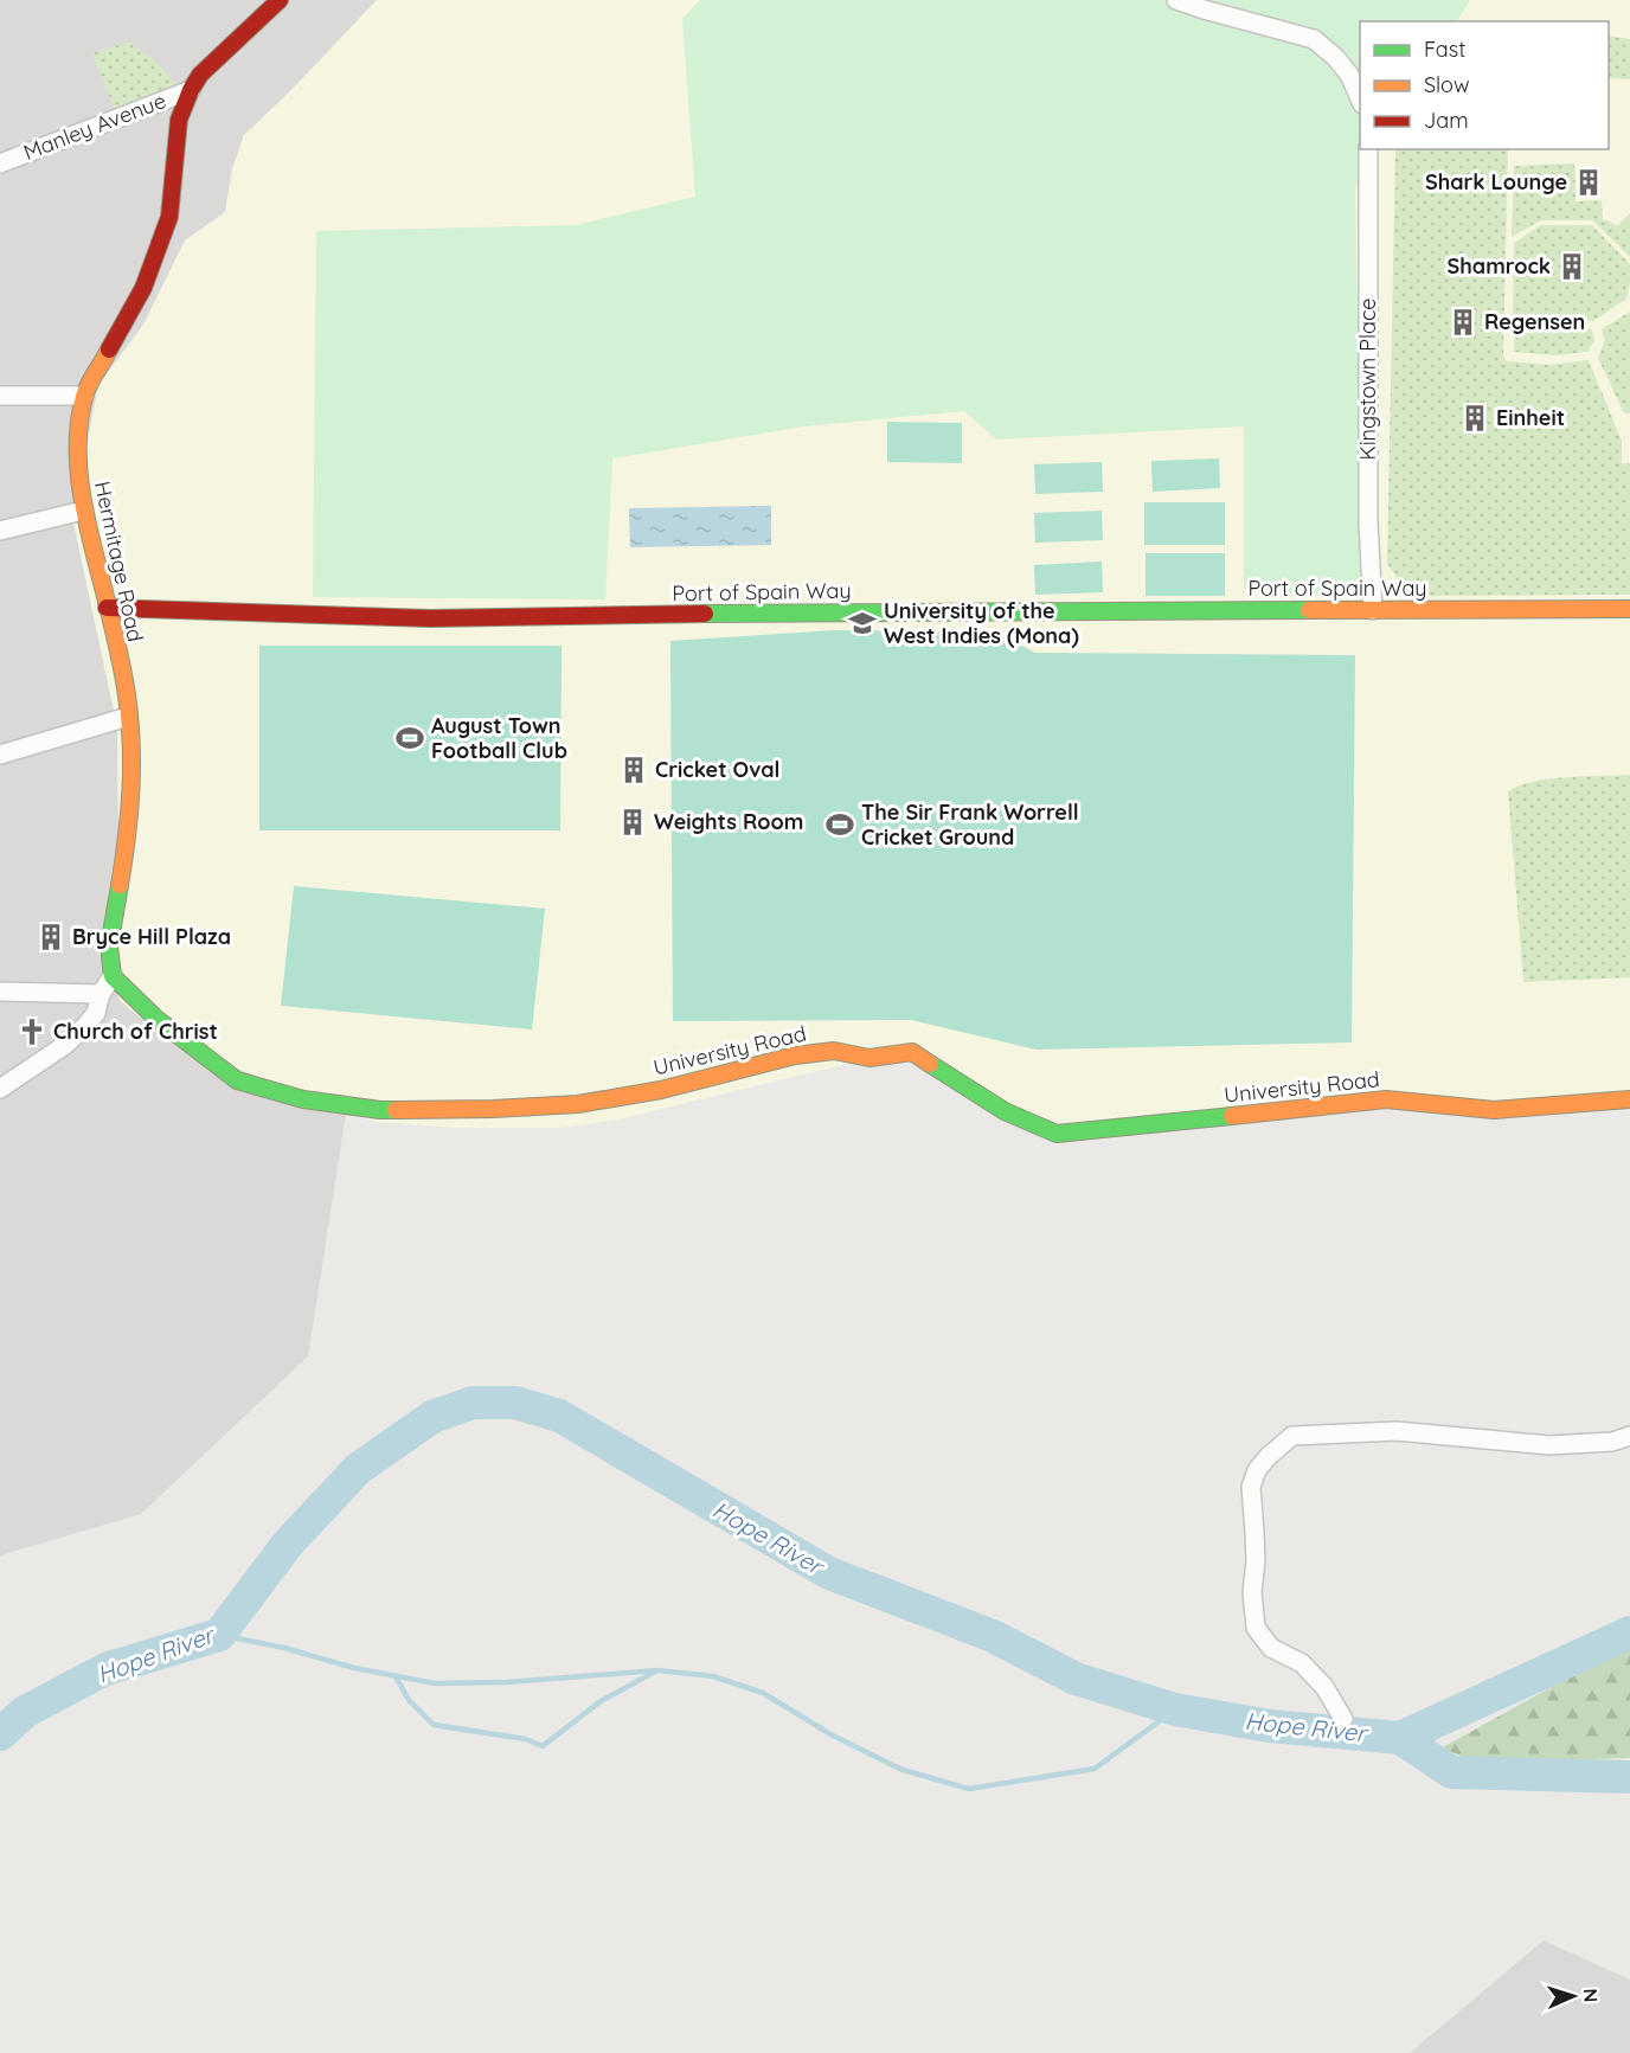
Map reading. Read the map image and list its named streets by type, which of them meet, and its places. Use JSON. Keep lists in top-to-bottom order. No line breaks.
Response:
{"streets":{"street":["Manley Avenue","Kingstown Place","Hermitage Road","Port of Spain Way","University Road"]},"crossings":[["Manley Avenue","Hermitage Road"],["Kingstown Place","Port of Spain Way"],["Hermitage Road","Port of Spain Way"],["Hermitage Road","University Road"]],"water":["Hope River"],"places":{"building":["Shark Lounge","Shamrock","Regensen","Einheit","Cricket Oval","Weights Room","Bryce Hill Plaza"],"school or university":["University of the West Indies (Mona)"],"sports":["August Town Football Club","The Sir Frank Worrell Cricket Ground"],"church":["Church of Christ"]},"legend":["Fast","Slow","Jam"],"north":"right"}
